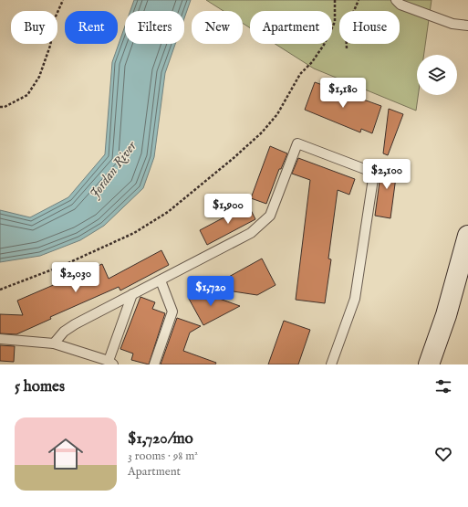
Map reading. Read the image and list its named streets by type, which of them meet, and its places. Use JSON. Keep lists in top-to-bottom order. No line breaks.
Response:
{"water":["Jordan River"],"page":{"chip":["Buy","Rent","Filters","New","Apartment","House"],"price":["$1,180","$2,100","$1,900","$2,030","$1,720"],"heading":"5 homes","list":[{"name":"$1,720/mo","note":"3 rooms · 98 m² · Apartment"}]}}
